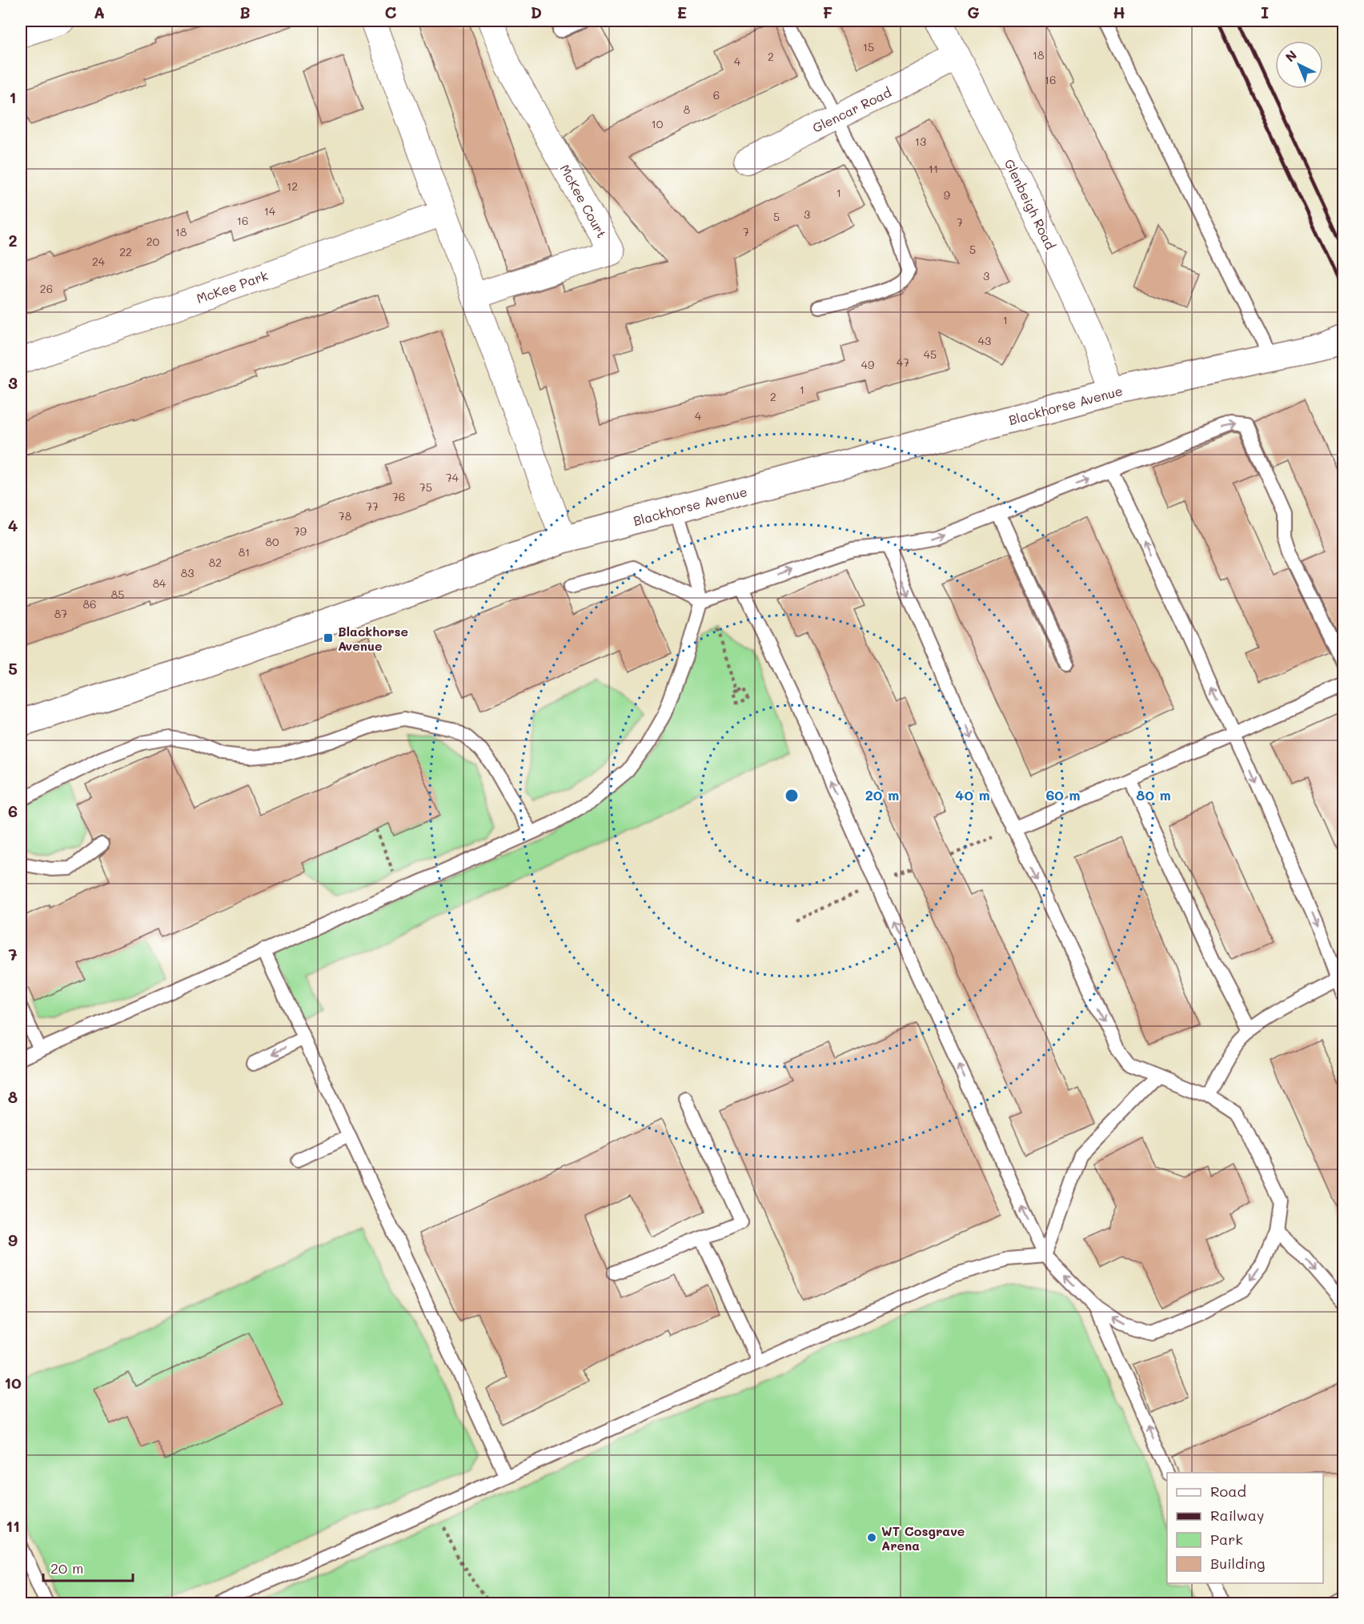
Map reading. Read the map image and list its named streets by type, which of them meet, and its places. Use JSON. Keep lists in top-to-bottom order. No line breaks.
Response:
{"streets":{"main road":["Blackhorse Avenue"],"street":["Glencar Road","McKee Court","Glenbeigh Road","McKee Park"]},"crossings":[["Glencar Road","Glenbeigh Road"],["Glenbeigh Road","Blackhorse Avenue"]],"places":{"transit":["Blackhorse Avenue"],"other":["WT Cosgrave Arena"]},"house_numbers":["15","18","2","4","16","6","8","10","13","11","12","1","9","14","3","5","16","7","18","7","20","5","22","24","3","26","1","43","45","47","49","1","2","4","74","75","76","77","78","79","80","81","82","83","84","85","86","87"],"legend":["Road","Railway","Park","Building"],"scale_bar":"20 m","north":"top left","grid":{"columns":["A","B","C","D","E","F","G","H","I"],"rows":["1","2","3","4","5","6","7","8","9","10","11"]},"rings":["20 m","40 m","60 m","80 m"]}
